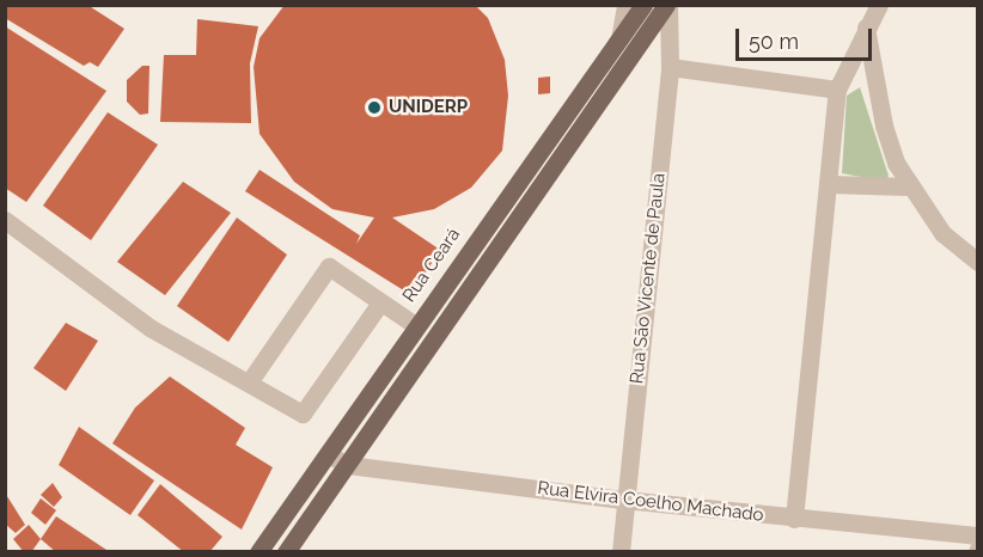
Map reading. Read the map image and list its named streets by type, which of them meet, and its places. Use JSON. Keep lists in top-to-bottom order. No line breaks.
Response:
{"streets":{"main road":["Rua Ceará"],"street":["Rua São Vicente de Paula","Rua Elvira Coelho Machado"]},"crossings":[["Rua Ceará","Rua Elvira Coelho Machado"],["Rua São Vicente de Paula","Rua Elvira Coelho Machado"]],"places":["UNIDERP"],"scale_bar":"50 m"}
